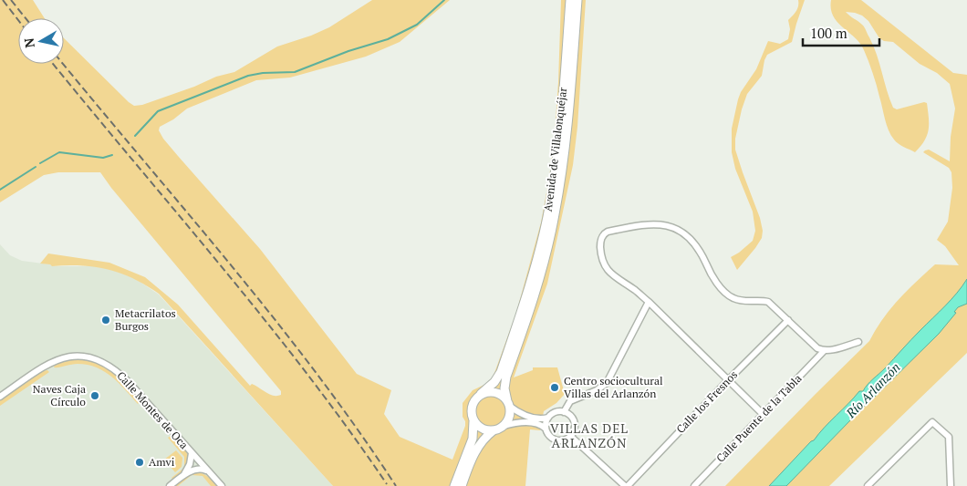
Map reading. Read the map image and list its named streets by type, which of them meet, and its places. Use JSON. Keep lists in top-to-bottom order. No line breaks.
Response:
{"streets":{"street":["Avenida de Villalonquéjar","Calle los Fresnos","Calle Montes de Oca","Calle Puente de la Tabla"]},"districts":["VILLAS DEL ARLANZÓN"],"water":["Río Arlanzón"],"places":["Metacrilatos Burgos","Centro sociocultural Villas del Arlanzón","Naves Caja Círculo","Amvi"],"scale_bar":"100 m","north":"left"}
